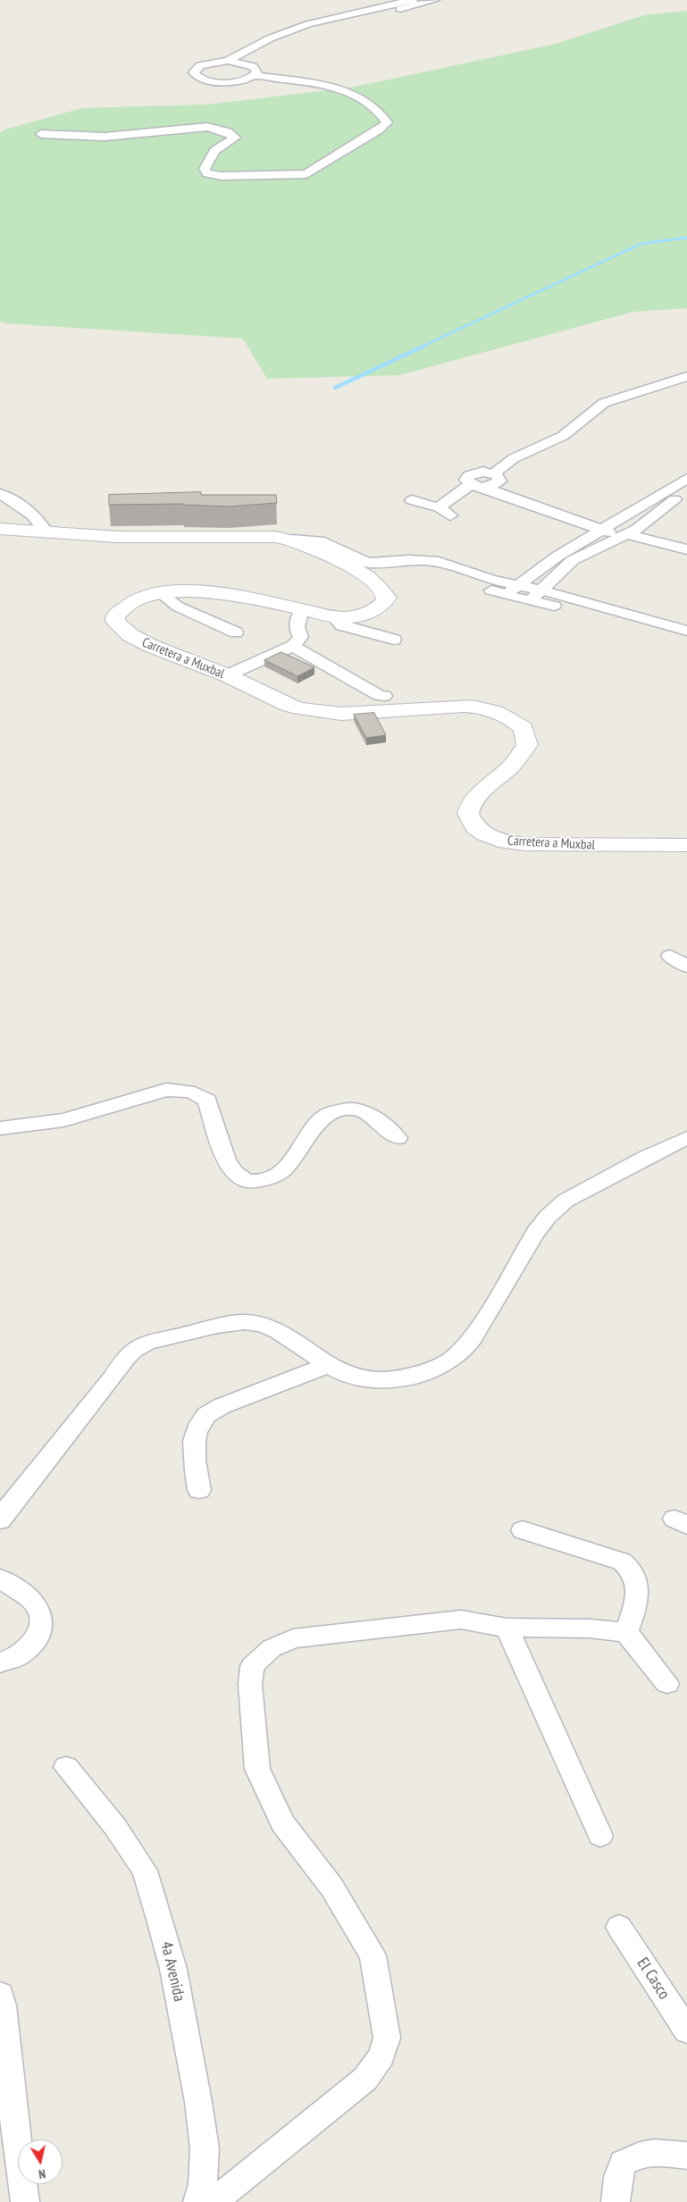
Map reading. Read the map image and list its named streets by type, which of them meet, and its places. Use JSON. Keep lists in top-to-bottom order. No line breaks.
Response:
{"streets":{"main road":["Carretera a Muxbal"],"street":["4a Avenida","El Casco"]},"north":"bottom"}
